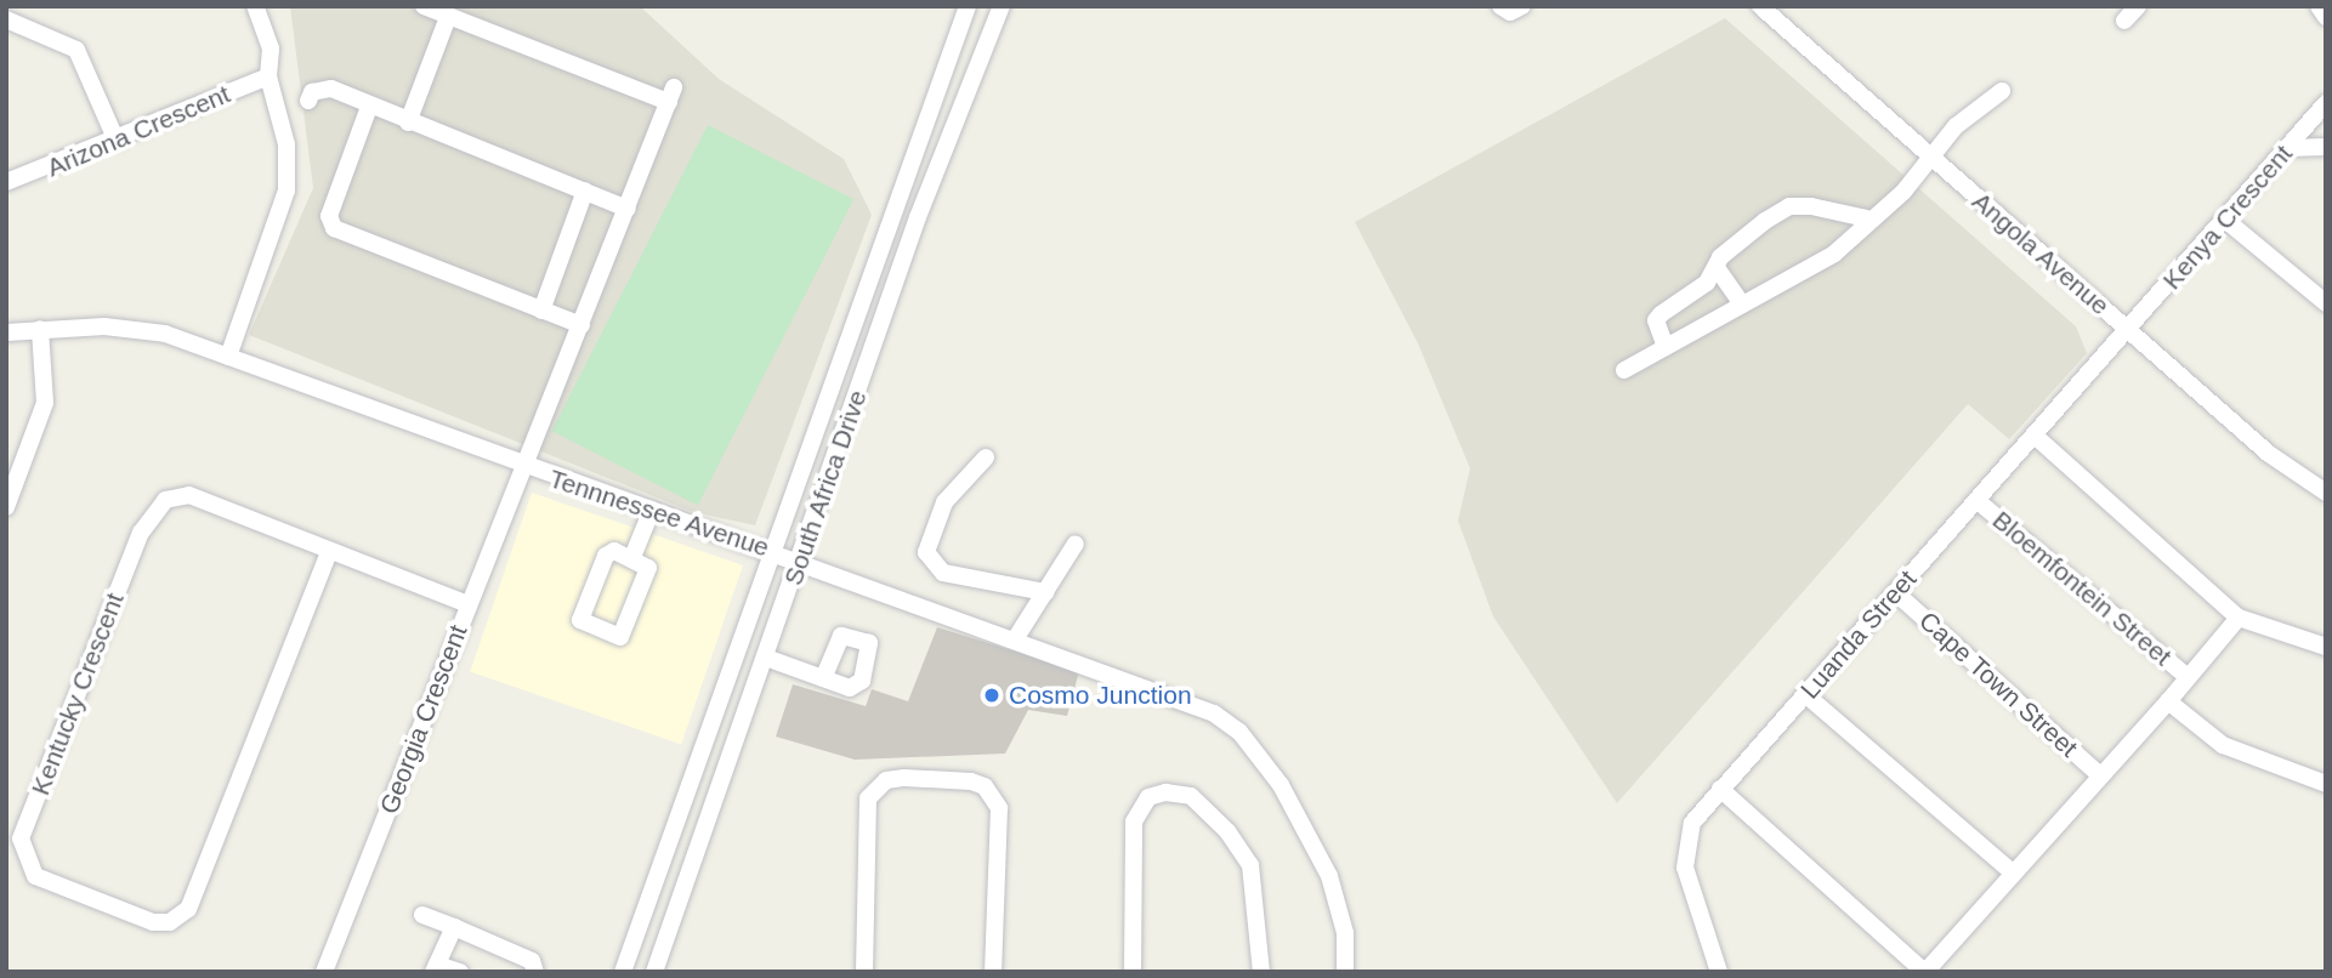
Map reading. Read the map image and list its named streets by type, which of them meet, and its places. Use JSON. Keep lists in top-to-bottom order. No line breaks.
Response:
{"streets":{"street":["Arizona Crescent","Kenya Crescent","Angola Avenue","South Africa Drive","Tennnessee Avenue","Bloemfontein Street","Luanda Street","Cape Town Street","Kentucky Crescent","Georgia Crescent"]},"crossings":[["Kenya Crescent","Angola Avenue"],["Kenya Crescent","Luanda Street"],["Angola Avenue","Luanda Street"],["South Africa Drive","Tennnessee Avenue"],["Tennnessee Avenue","Georgia Crescent"],["Bloemfontein Street","Luanda Street"],["Luanda Street","Cape Town Street"],["Kentucky Crescent","Georgia Crescent"]],"places":["Cosmo Junction"]}
